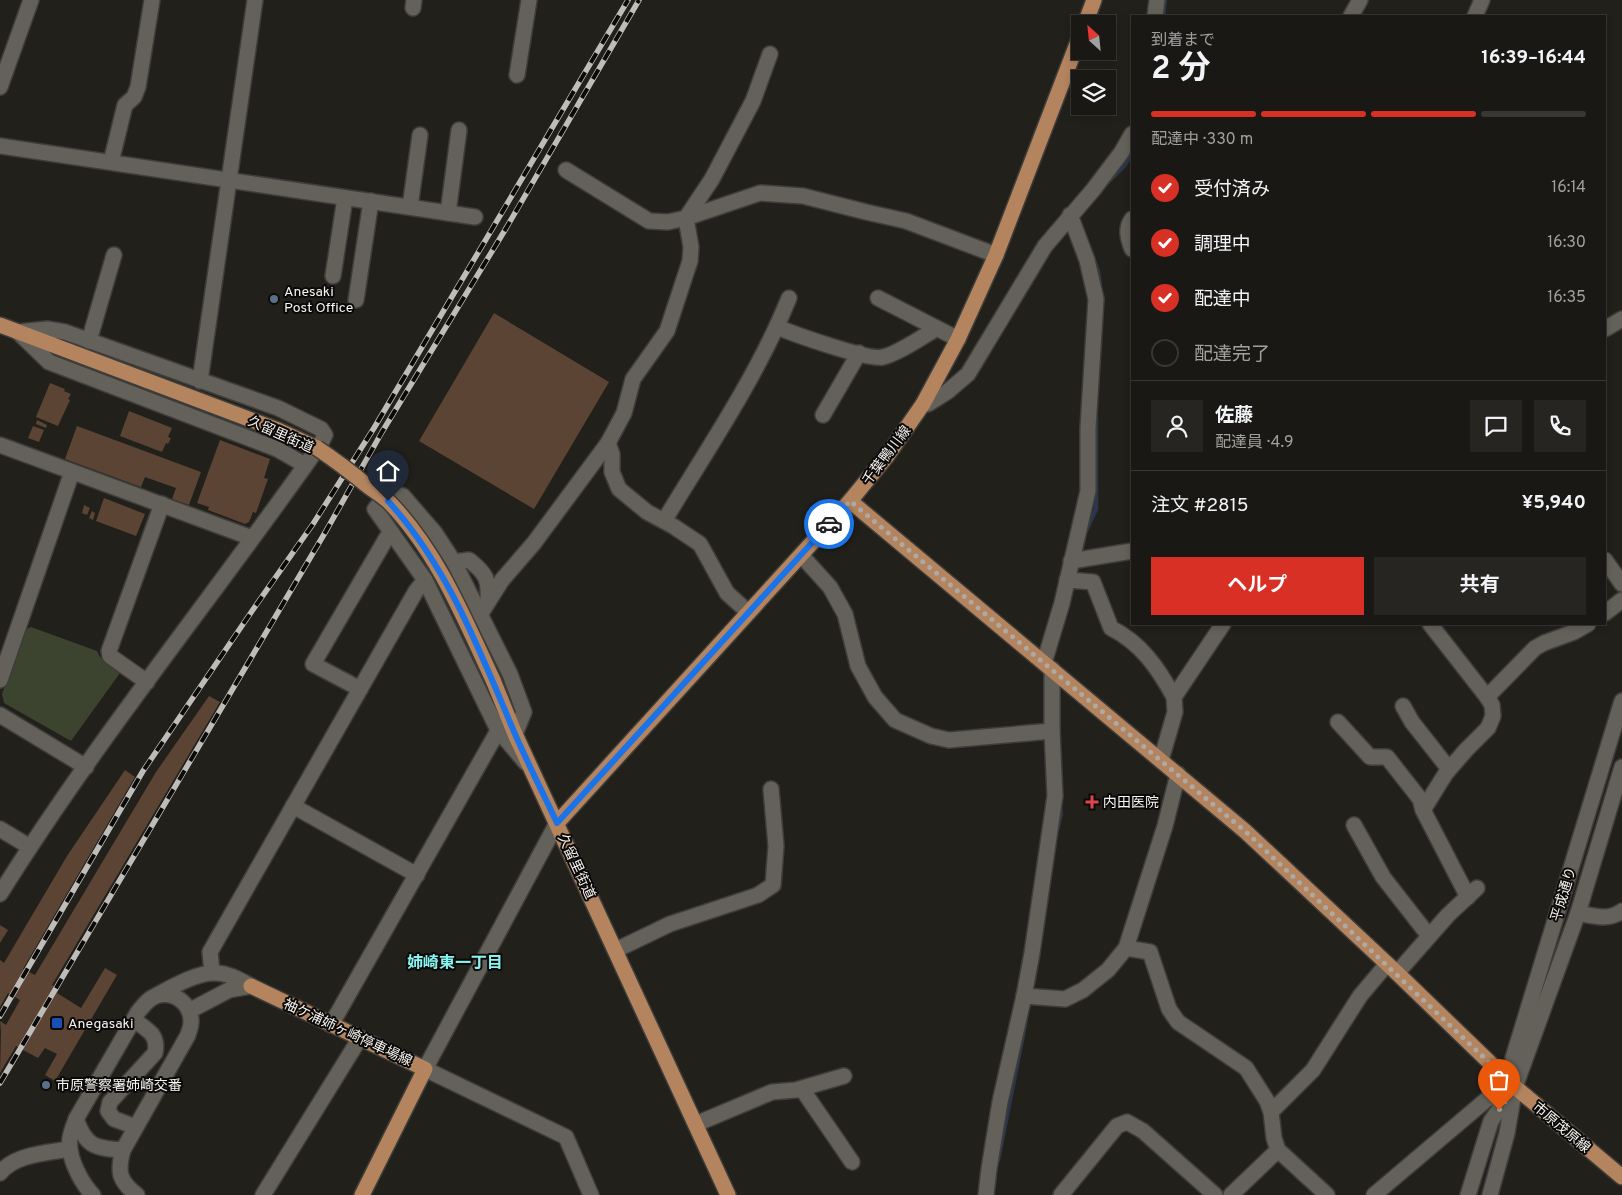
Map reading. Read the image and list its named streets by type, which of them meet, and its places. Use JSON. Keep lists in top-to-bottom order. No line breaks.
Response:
{"streets":{"main road":["久留里街道","千葉鴨川線","袖ケ浦姉ヶ崎停車場線","市原茂原線"],"street":["平成通り"]},"crossings":[["久留里街道","千葉鴨川線"],["千葉鴨川線","市原茂原線"],["平成通り","市原茂原線"]],"districts":["姉崎東一丁目"],"places":{"other":["Anesaki Post Office","市原警察署姉崎交番"],"health":["内田医院"],"transit":["Anegasaki"]},"north":"top left","page":{"heading":["2 分","到着まで","16:39–16:44"],"panel":["佐藤","配達員 · 4.9","注文 #2815","¥5,940"],"bar":"配達中 · 330 m","list":[["受付済み","16:14"],["調理中","16:30"],["配達中","16:35"],"配達完了"],"buttons":["ヘルプ","共有"]}}
